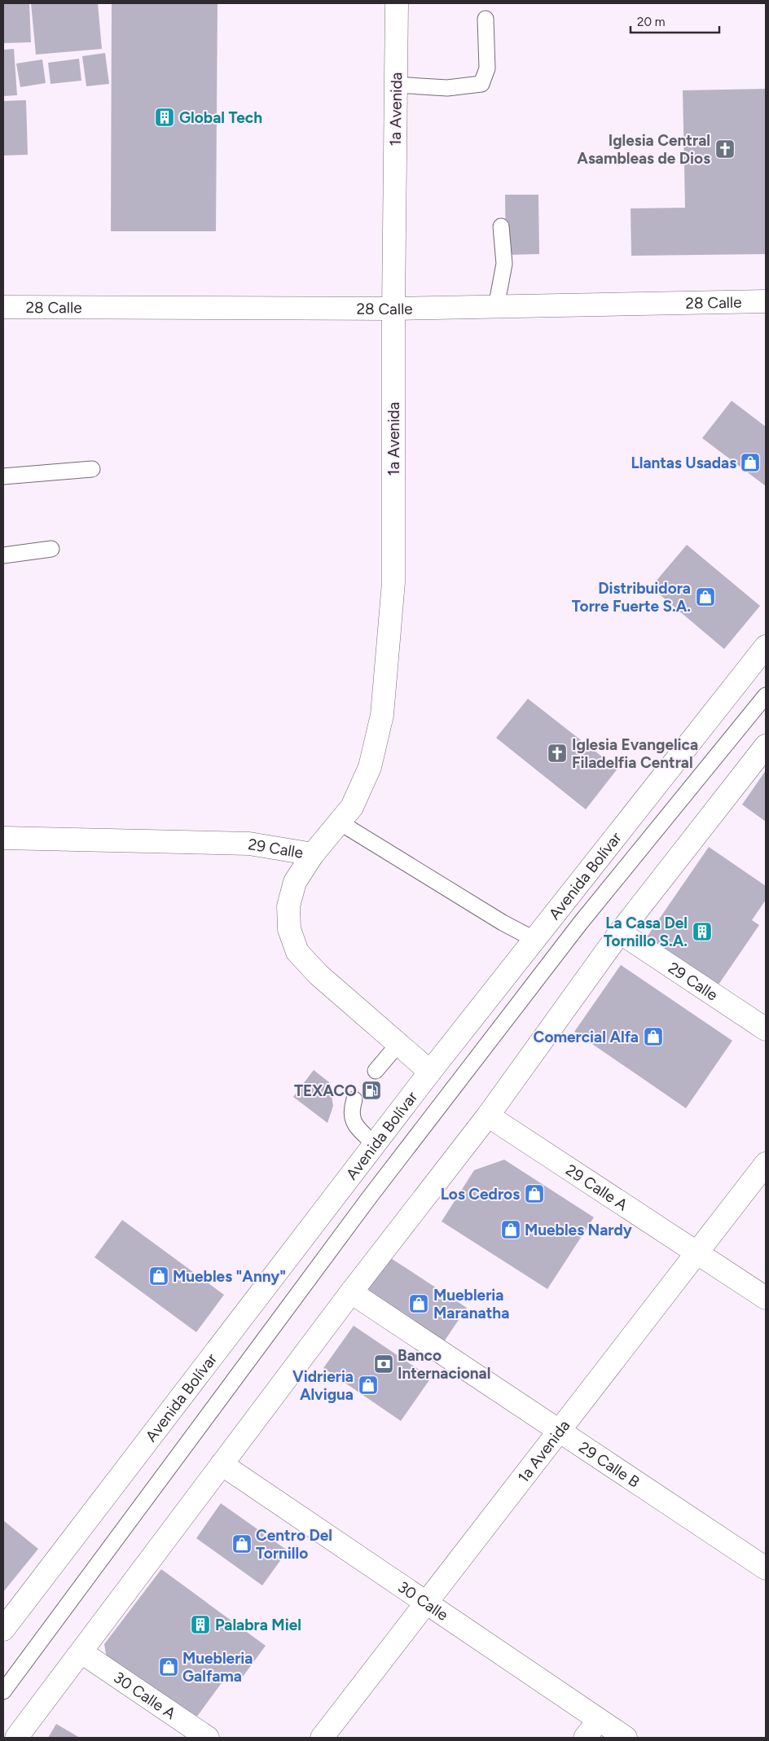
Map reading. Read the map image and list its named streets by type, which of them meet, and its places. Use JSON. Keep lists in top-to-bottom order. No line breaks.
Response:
{"streets":{"street":["1a Avenida","28 Calle","29 Calle","Avenida Bolívar","29 Calle A","29 Calle B","30 Calle","30 Calle A"]},"crossings":[["1a Avenida","28 Calle"],["1a Avenida","29 Calle"],["1a Avenida","29 Calle A"],["1a Avenida","29 Calle B"],["1a Avenida","30 Calle"],["29 Calle","Avenida Bolívar"]],"places":{"building":["Global Tech","La Casa Del Tornillo S.A.","Palabra Miel"],"church":["Iglesia Central Asambleas de Dios","Iglesia Evangelica Filadelfia Central"],"shop":["Llantas Usadas","Distribuidora Torre Fuerte S.A.","Comercial Alfa","Los Cedros","Muebles Nardy","Muebles \"Anny\"","Muebleria Maranatha","Vidrieria Alvigua","Centro Del Tornillo","Muebleria Galfama"],"fuel station":["TEXACO"],"bank":["Banco Internacional"]},"scale_bar":"20 m"}
